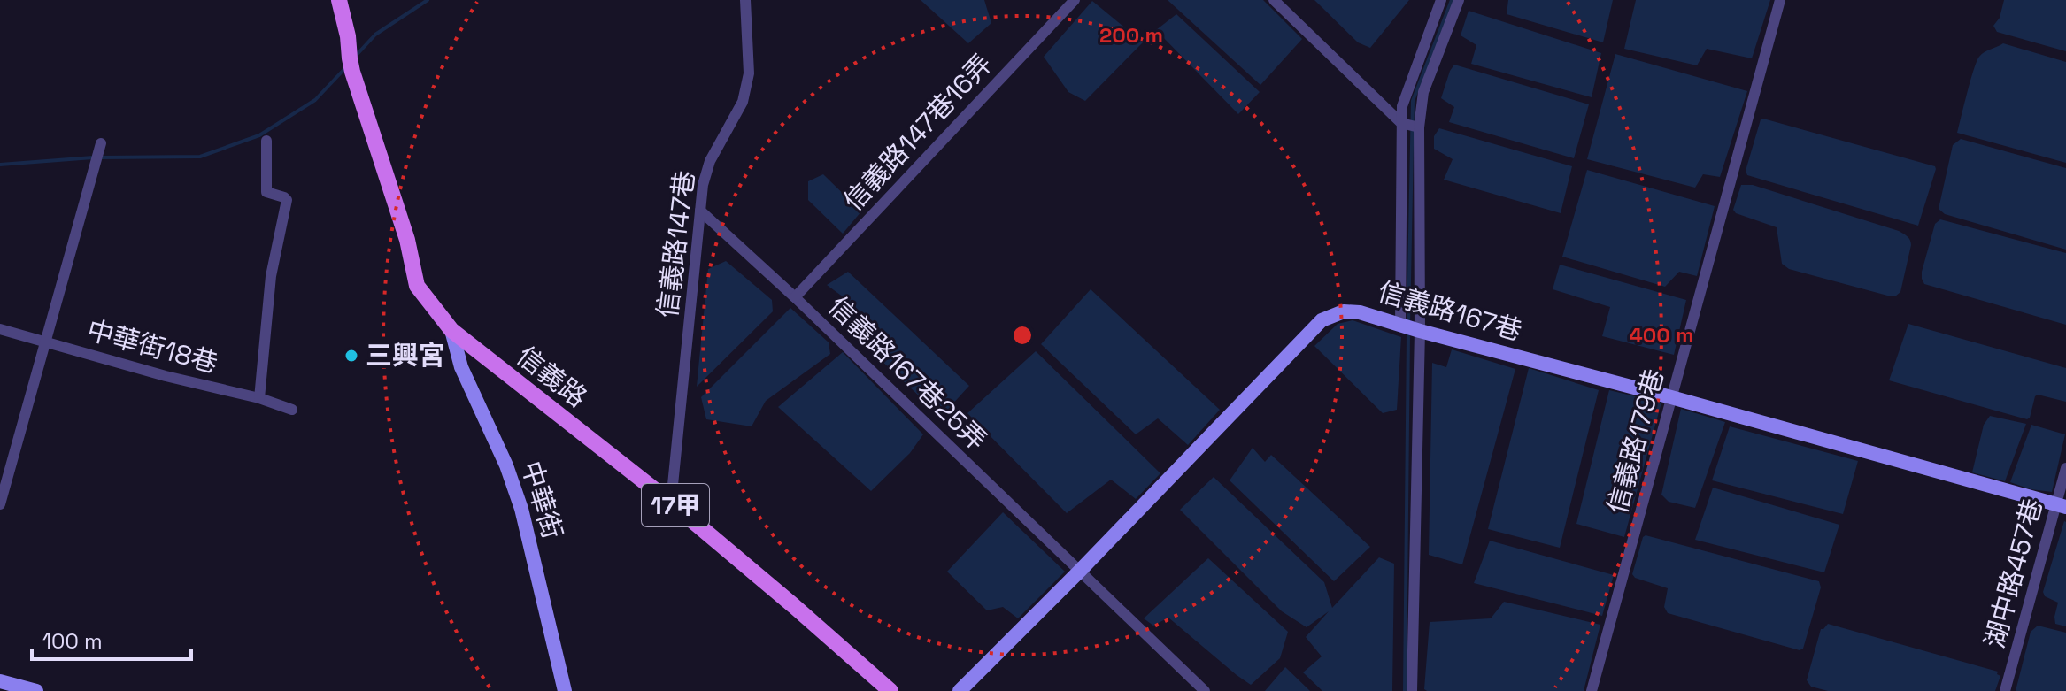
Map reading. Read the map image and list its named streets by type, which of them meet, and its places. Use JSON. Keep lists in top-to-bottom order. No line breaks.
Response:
{"streets":{"main road":["信義路","17甲"],"street":["信義路147巷16弄","信義路147巷","信義路167巷","中華街18巷","信義路167巷25弄","信義路179巷","中華街","湖中路457巷"]},"crossings":[["信義路147巷16弄","信義路167巷25弄"],["信義路147巷","信義路167巷25弄"],["信義路147巷","信義路"],["信義路167巷","信義路167巷25弄"],["信義路167巷","信義路179巷"],["信義路167巷","湖中路457巷"],["信義路","中華街"]],"places":["三興宮"],"scale_bar":"100 m","rings":["200 m","400 m"]}
